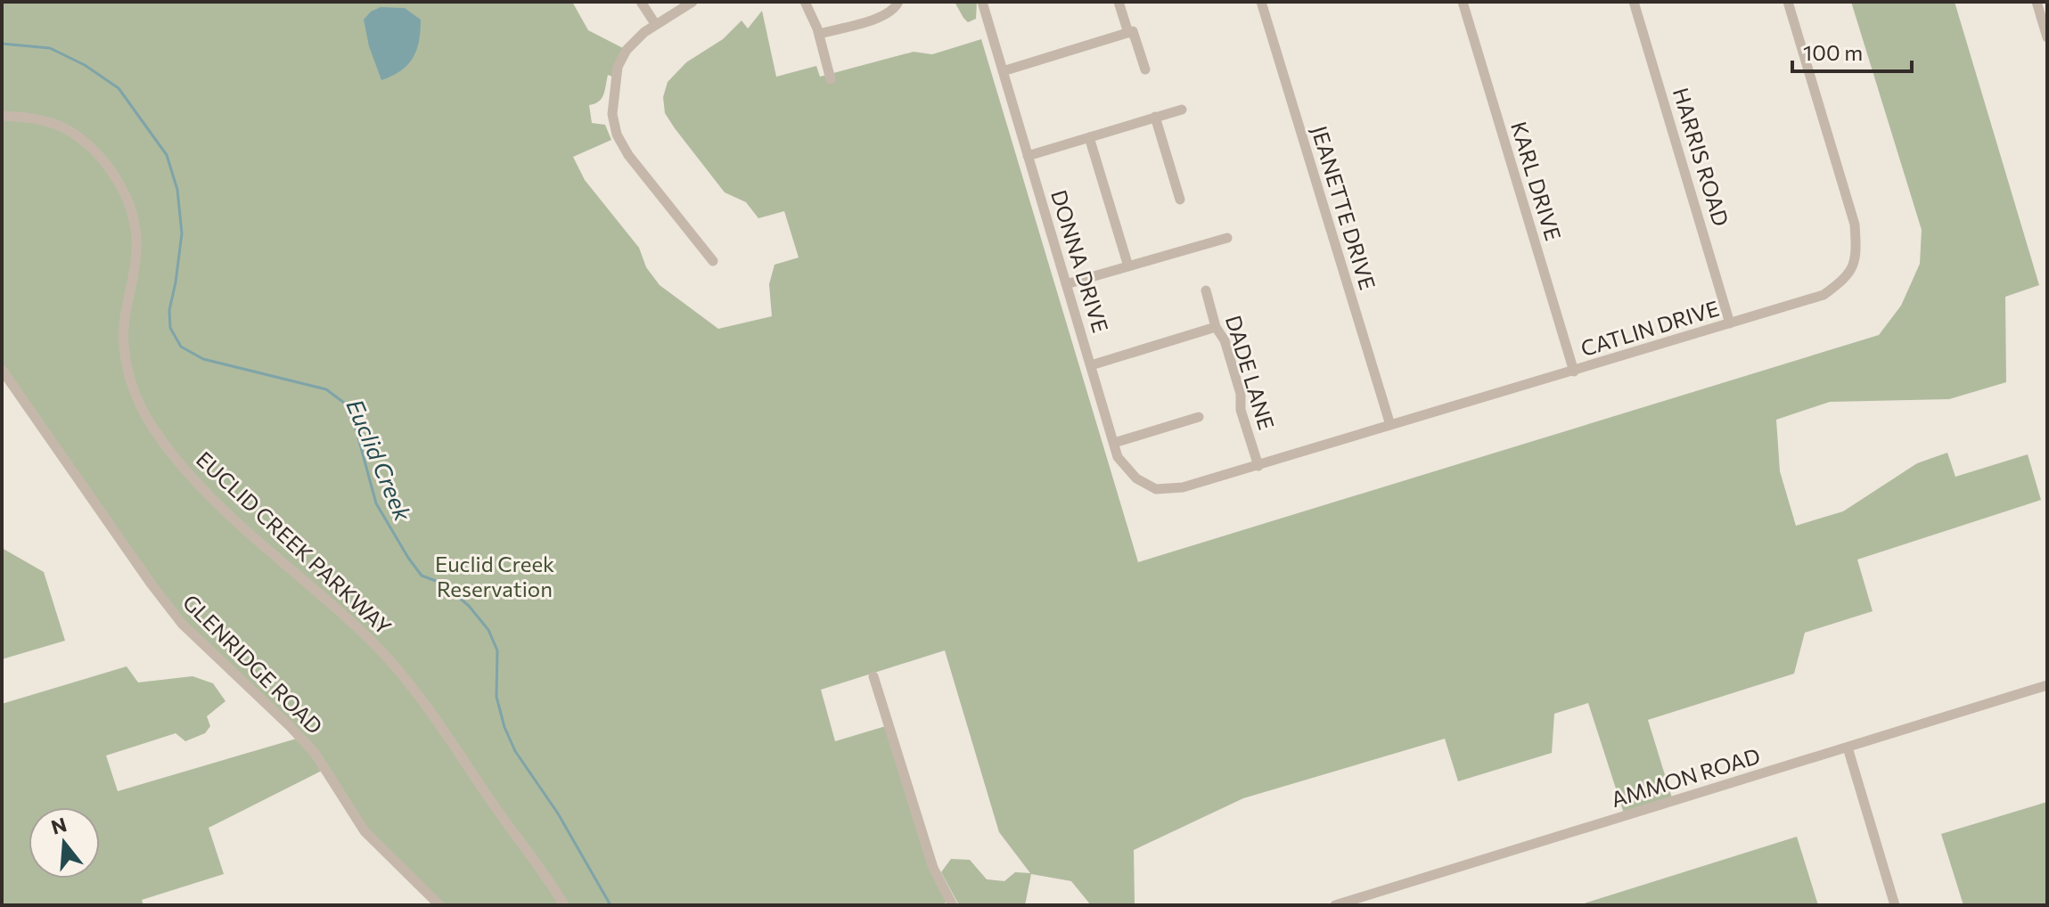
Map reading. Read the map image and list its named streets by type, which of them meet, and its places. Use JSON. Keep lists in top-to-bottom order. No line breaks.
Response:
{"streets":{"street":["HARRIS ROAD","KARL DRIVE","JEANETTE DRIVE","DONNA DRIVE","CATLIN DRIVE","DADE LANE","EUCLID CREEK PARKWAY","GLENRIDGE ROAD","AMMON ROAD"]},"crossings":[["HARRIS ROAD","CATLIN DRIVE"],["KARL DRIVE","CATLIN DRIVE"],["JEANETTE DRIVE","CATLIN DRIVE"],["DONNA DRIVE","CATLIN DRIVE"],["CATLIN DRIVE","DADE LANE"]],"water":["Euclid Creek"],"parks":["Euclid Creek Reservation"],"scale_bar":"100 m","north":"top"}
